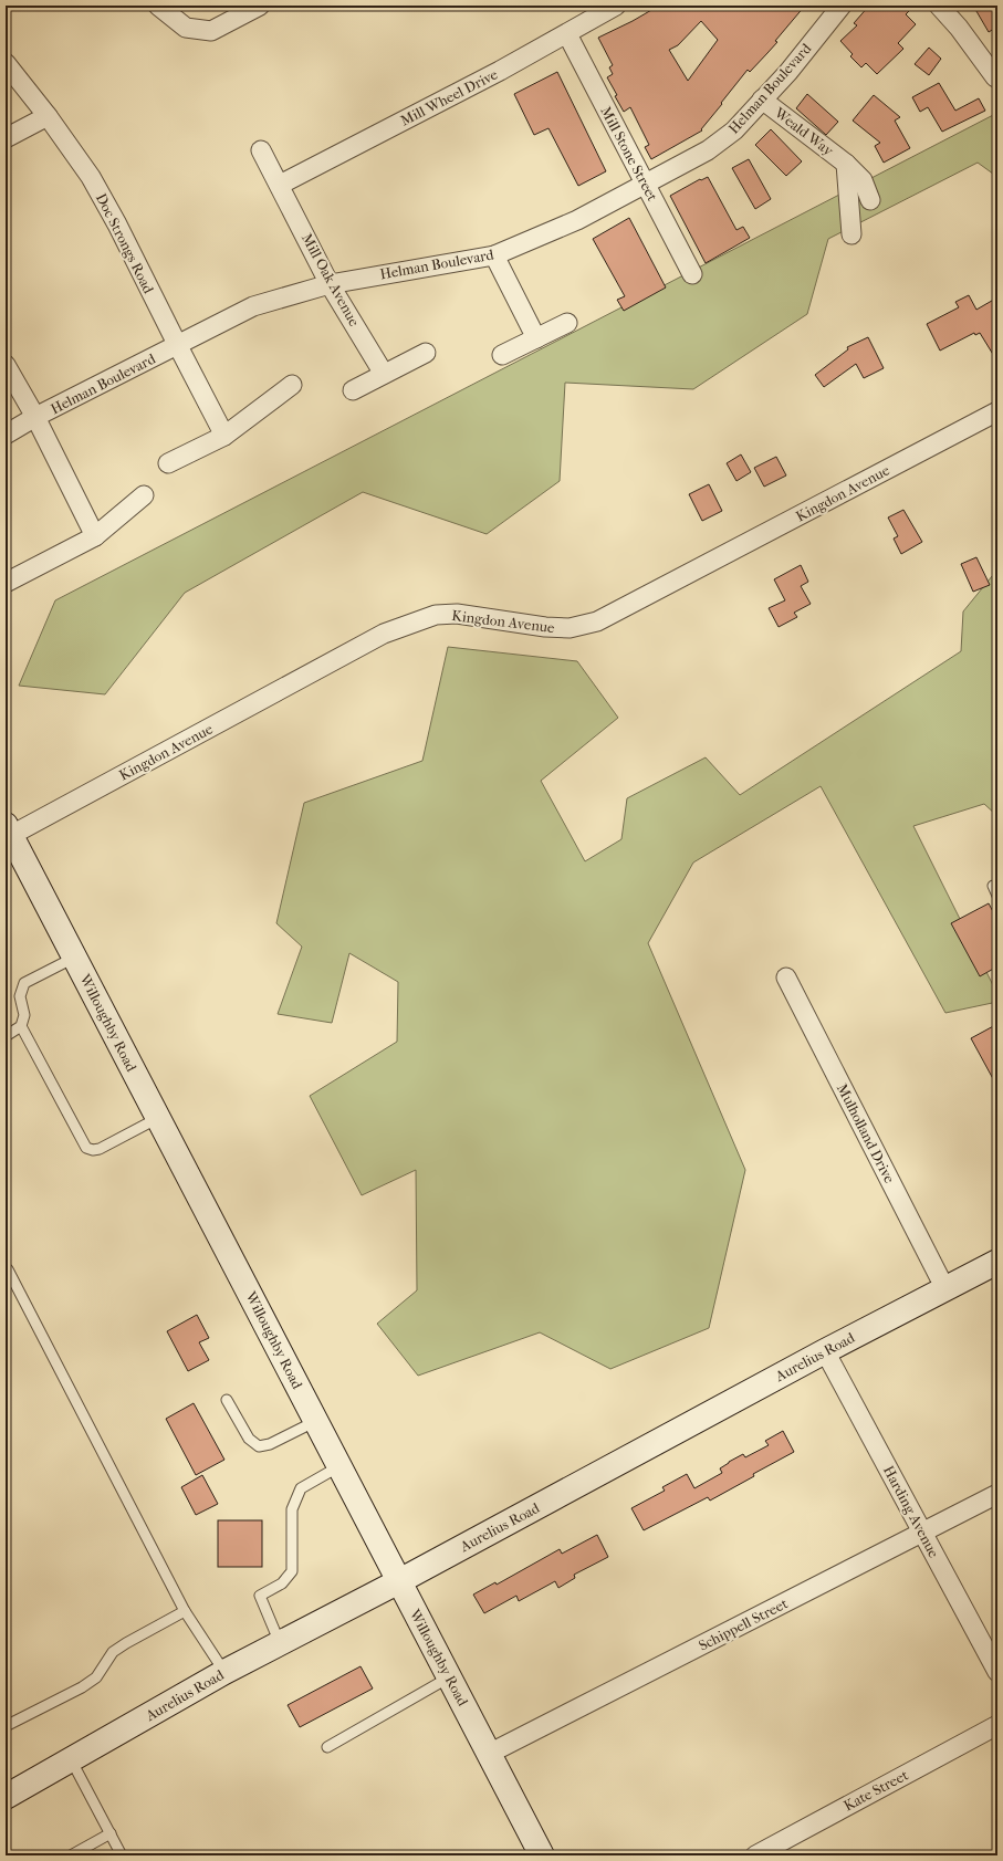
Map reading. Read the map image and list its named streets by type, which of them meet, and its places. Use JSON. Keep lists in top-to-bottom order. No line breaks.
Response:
{"streets":{"street":["Helman Boulevard","Mill Wheel Drive","Weald Way","Mill Stone Street","Doc Strongs Road","Mill Oak Avenue","Kingdon Avenue","Willoughby Road","Mulholland Drive","Aurelius Road","Harding Avenue","Schippell Street","Kate Street"]},"crossings":[["Helman Boulevard","Weald Way"],["Helman Boulevard","Mill Stone Street"],["Helman Boulevard","Doc Strongs Road"],["Helman Boulevard","Mill Oak Avenue"],["Mill Wheel Drive","Mill Stone Street"],["Mill Wheel Drive","Mill Oak Avenue"],["Kingdon Avenue","Willoughby Road"],["Willoughby Road","Aurelius Road"],["Willoughby Road","Schippell Street"],["Mulholland Drive","Aurelius Road"],["Aurelius Road","Harding Avenue"],["Harding Avenue","Schippell Street"]]}
